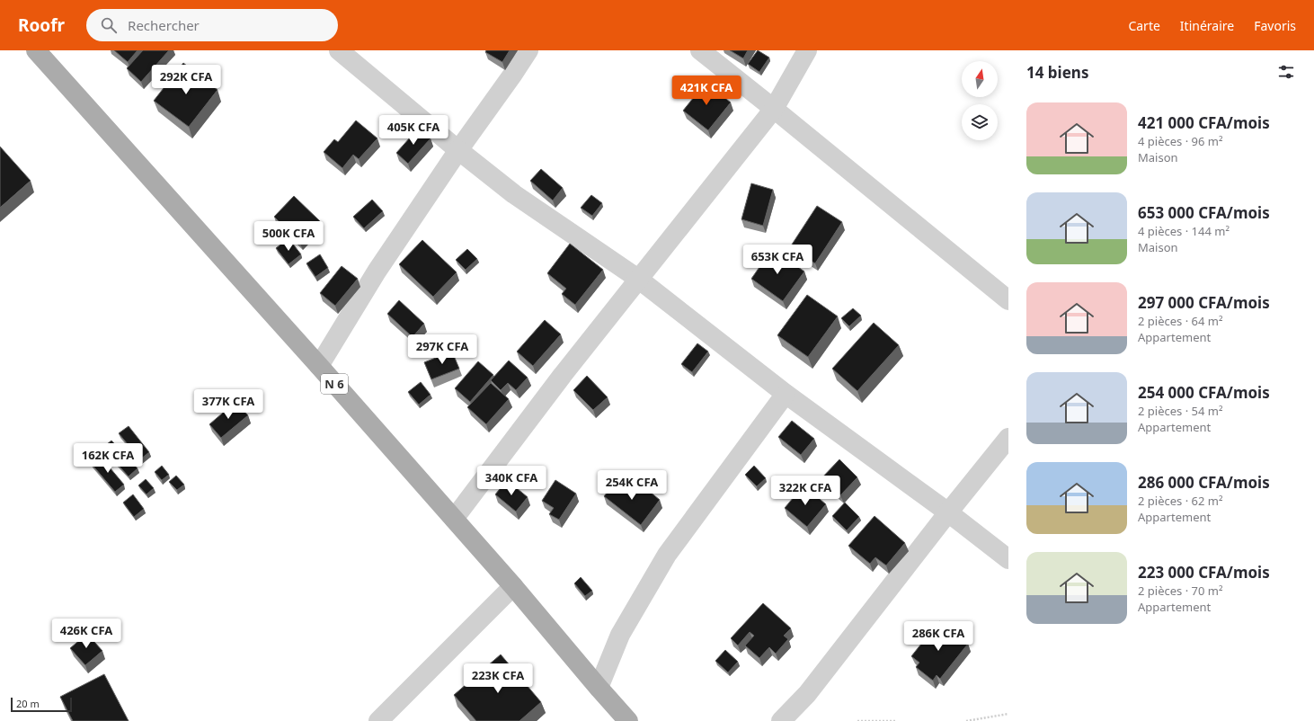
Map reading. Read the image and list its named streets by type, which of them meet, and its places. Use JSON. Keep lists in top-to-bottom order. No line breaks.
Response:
{"streets":{"main road":["N 6"]},"scale_bar":"20 m","north":"top","page":{"header":"Roofr","search":"Rechercher","nav":["Carte","Itinéraire","Favoris"],"heading":"14 biens","price":["292K CFA","421K CFA","405K CFA","500K CFA","653K CFA","297K CFA","377K CFA","162K CFA","340K CFA","254K CFA","322K CFA","426K CFA","286K CFA","223K CFA"],"list":[{"name":"421 000 CFA/mois","note":"4 pièces · 96 m² · Maison"},{"name":"653 000 CFA/mois","note":"4 pièces · 144 m² · Maison"},{"name":"297 000 CFA/mois","note":"2 pièces · 64 m² · Appartement"},{"name":"254 000 CFA/mois","note":"2 pièces · 54 m² · Appartement"},{"name":"286 000 CFA/mois","note":"2 pièces · 62 m² · Appartement"},{"name":"223 000 CFA/mois","note":"2 pièces · 70 m² · Appartement"}],"scale":"20 m"}}
